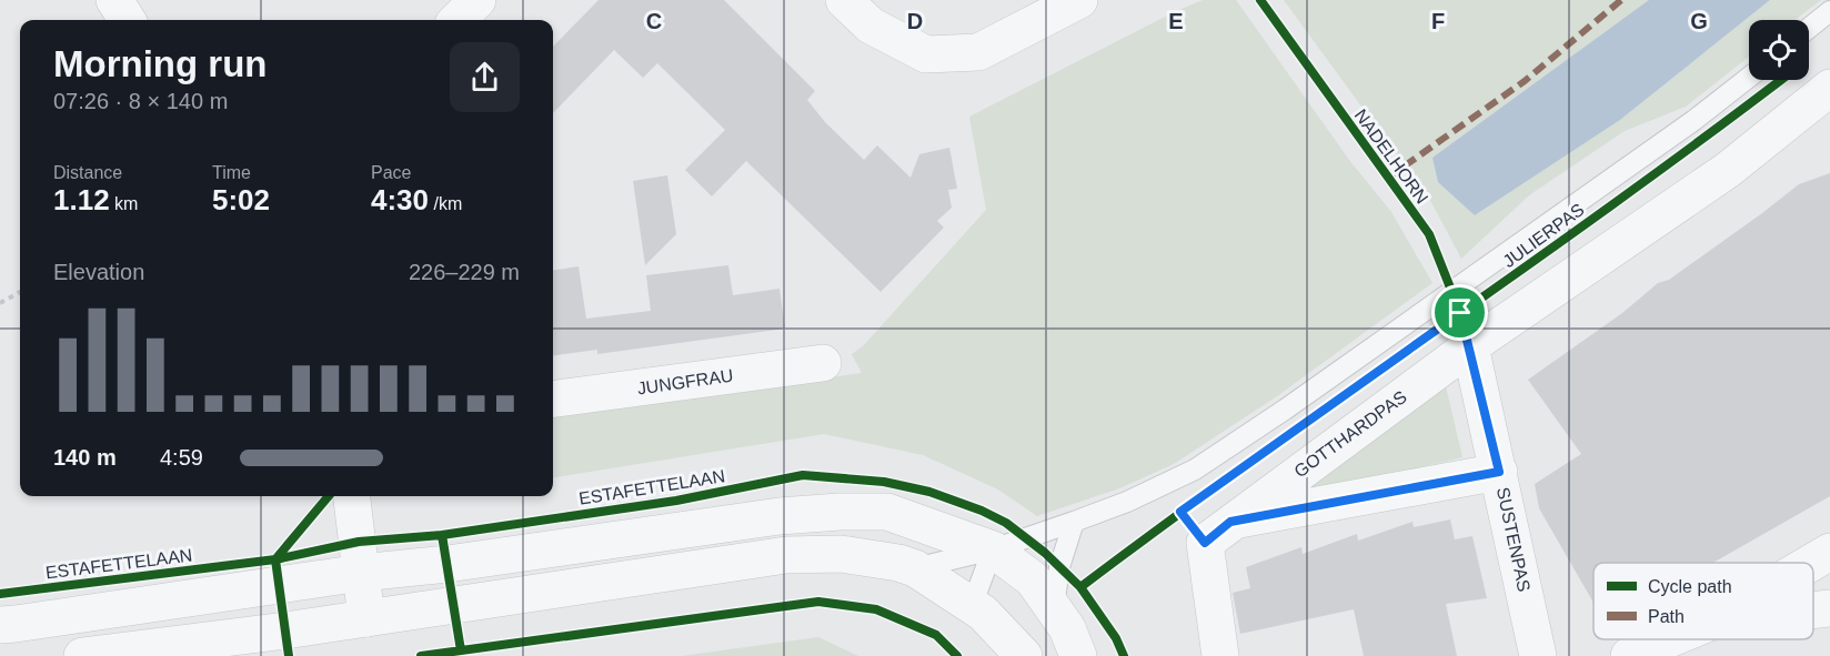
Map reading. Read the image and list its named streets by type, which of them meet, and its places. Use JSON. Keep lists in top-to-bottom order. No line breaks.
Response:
{"streets":{"street":["JUNGFRAU","GOTTHARDPAS","SUSTENPAS"],"lane":["JULIERPAS"],"cycle path":["NADELHORN","ESTAFETTELAAN"]},"crossings":[["GOTTHARDPAS","SUSTENPAS"]],"legend":["Cycle path","Path"],"page":{"heading":["Morning run","07:26 · 8 × 140 m"],"stats":[["Distance","1.12 km"],["Time","5:02"],["Pace","4:30 /km"]],"chart":["Elevation","226–229 m"],"list":[{"name":"140 m","note":"4:59"}]},"grid":{"columns":["C","D","E","F","G"]}}
